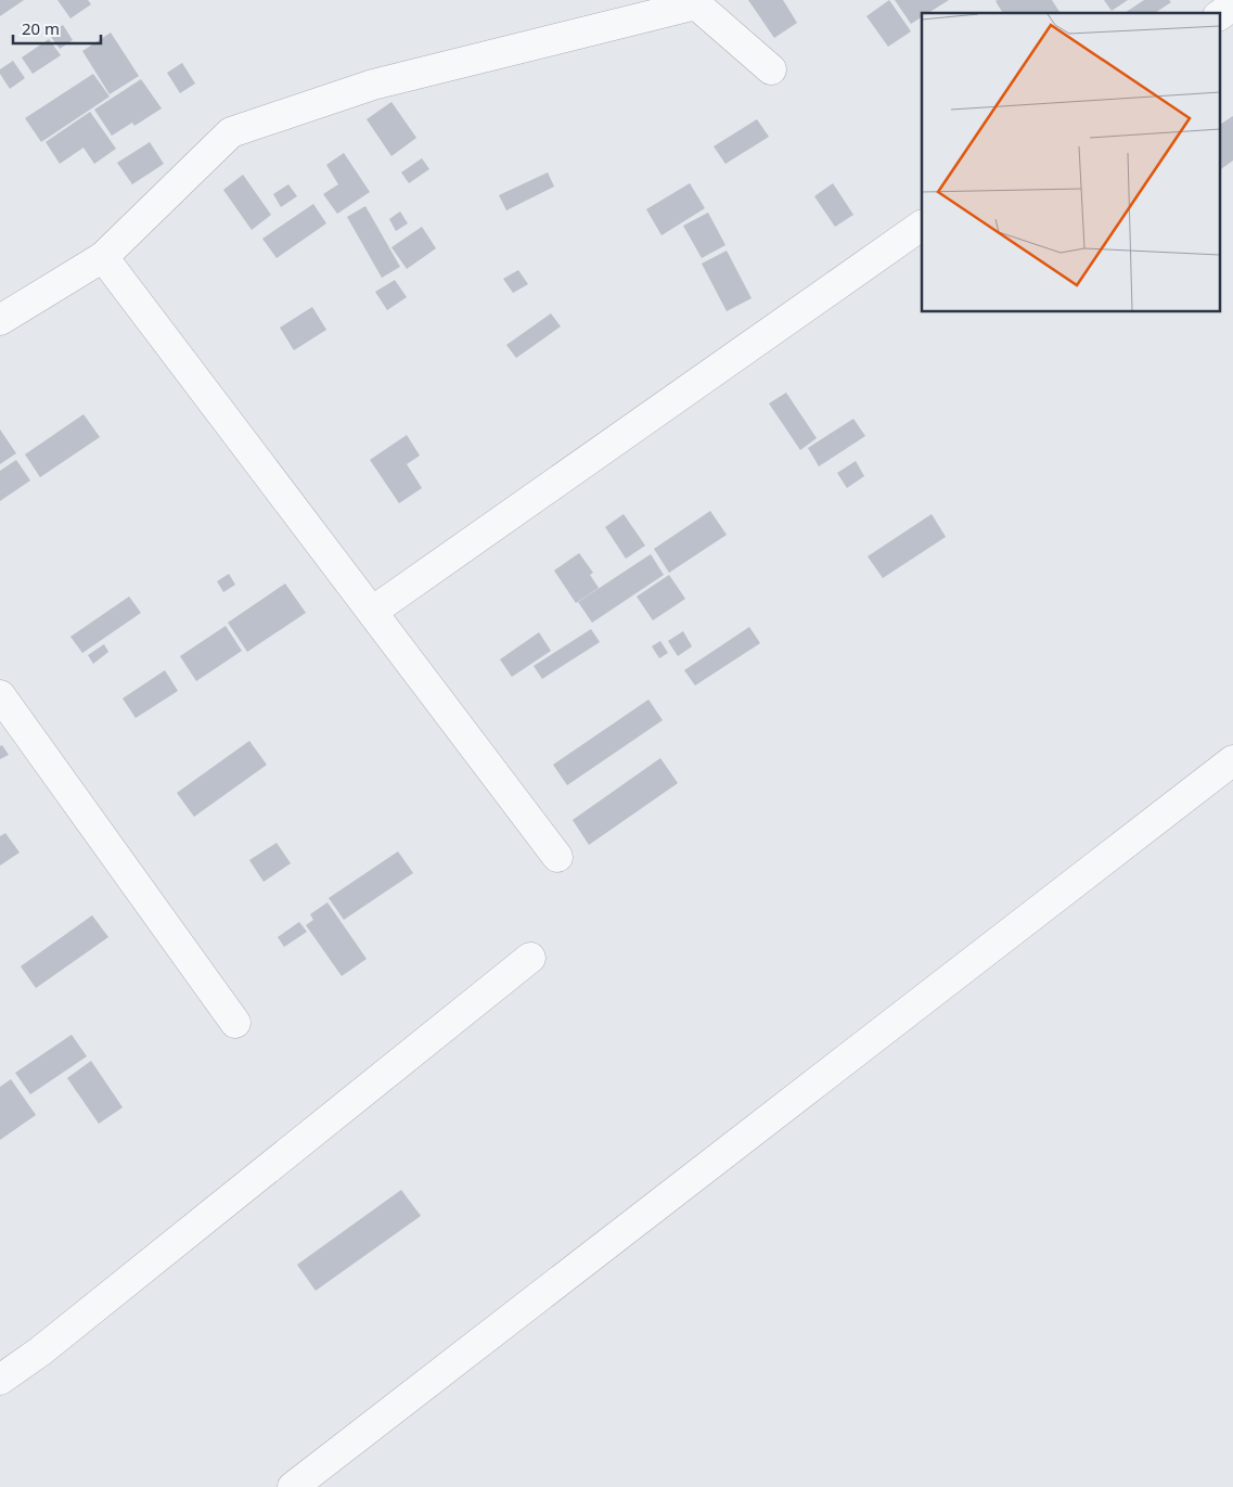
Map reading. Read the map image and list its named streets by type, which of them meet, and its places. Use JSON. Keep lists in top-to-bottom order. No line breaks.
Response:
{"scale_bar":"20 m"}
